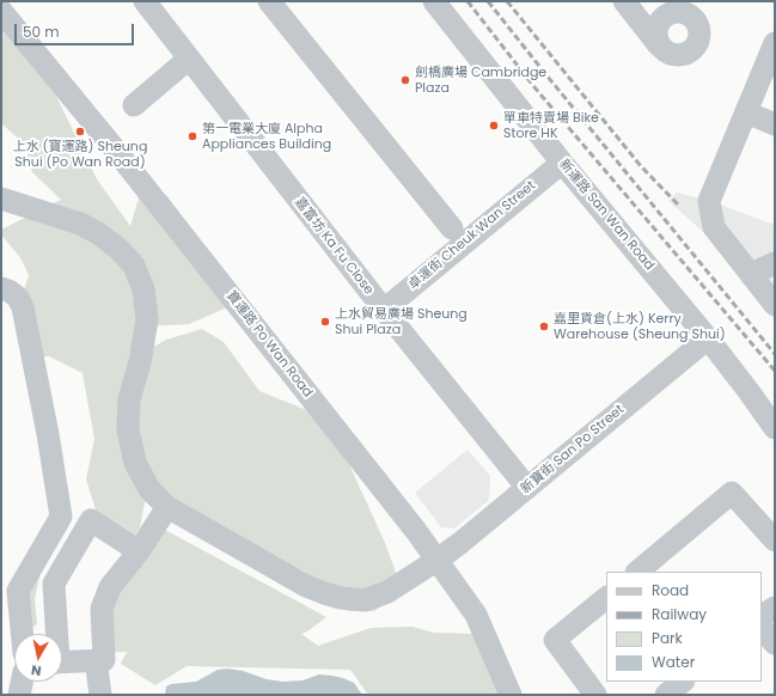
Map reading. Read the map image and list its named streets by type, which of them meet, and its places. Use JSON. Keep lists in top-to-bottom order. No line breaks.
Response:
{"streets":{"street":["新運路 San Wan Road","卓運街 Cheuk Wan Street","嘉富坊 Ka Fu Close","寶運路 Po Wan Road","新寶街 San Po Street"]},"crossings":[["新運路 San Wan Road","卓運街 Cheuk Wan Street"],["新運路 San Wan Road","新寶街 San Po Street"],["卓運街 Cheuk Wan Street","嘉富坊 Ka Fu Close"],["嘉富坊 Ka Fu Close","新寶街 San Po Street"],["寶運路 Po Wan Road","新寶街 San Po Street"]],"places":["劍橋廣場 Cambridge Plaza","單車特賣場 Bike Store HK","上水 (寶運路) Sheung Shui (Po Wan Road)","第一電業大廈 Alpha Appliances Building","上水貿易廣場 Sheung Shui Plaza","嘉里貨倉(上水) Kerry Warehouse (Sheung Shui)"],"legend":["Road","Railway","Park","Water"],"scale_bar":"50 m","north":"bottom"}
